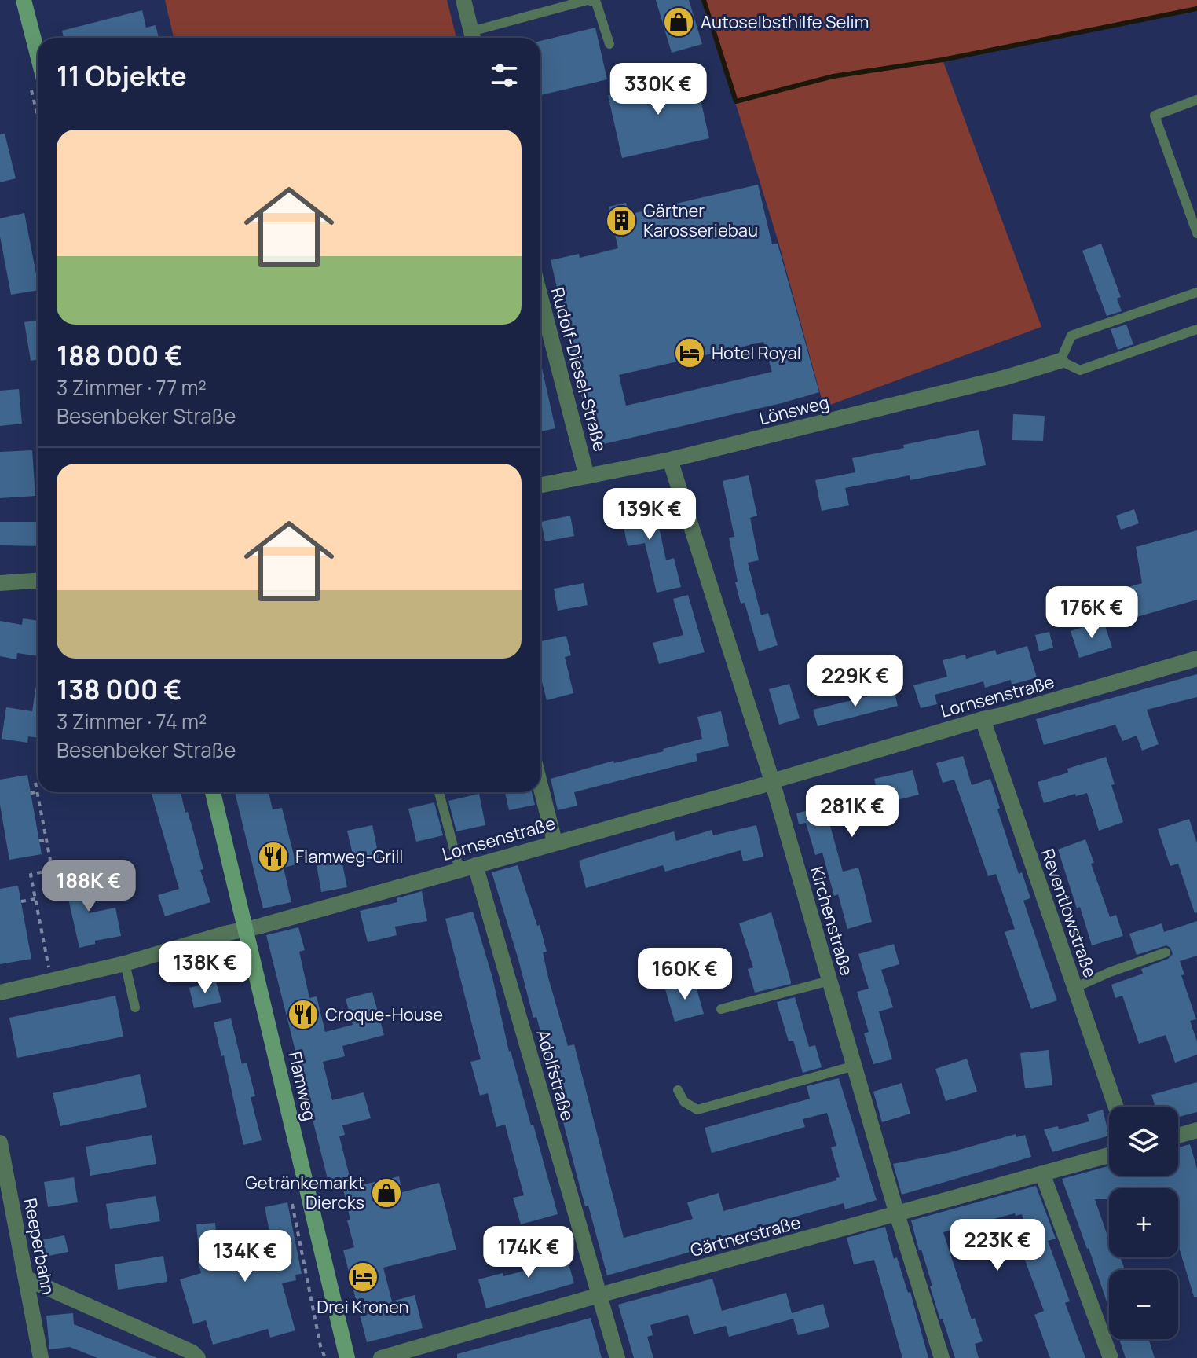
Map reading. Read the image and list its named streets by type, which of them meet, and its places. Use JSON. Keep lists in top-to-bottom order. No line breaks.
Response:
{"streets":{"main road":["Flamweg"],"street":["Rudolf-Diesel-Straße","Lönsweg","Lornsenstraße","Reventlowstraße","Kirchenstraße","Adolfstraße","Gärtnerstraße","Reeperbahn"]},"crossings":[["Rudolf-Diesel-Straße","Lönsweg"],["Lönsweg","Kirchenstraße"],["Lornsenstraße","Reventlowstraße"],["Lornsenstraße","Kirchenstraße"],["Lornsenstraße","Adolfstraße"],["Lornsenstraße","Flamweg"],["Kirchenstraße","Gärtnerstraße"],["Adolfstraße","Gärtnerstraße"]],"places":{"shop":["Autoselbsthilfe Selim","Getränkemarkt Diercks"],"building":["Gärtner Karosseriebau"],"hotel":["Hotel Royal","Drei Kronen"],"restaurant":["Flamweg-Grill","Croque-House"]},"page":{"heading":"11 Objekte","price":["330K €","139K €","176K €","229K €","281K €","188K €","138K €","160K €","223K €","174K €","134K €"],"list":[{"name":"188 000 €","note":"3 Zimmer · 77 m² · Besenbeker Straße"},{"name":"138 000 €","note":"3 Zimmer · 74 m² · Besenbeker Straße"}],"map_buttons":["+","−"]}}
